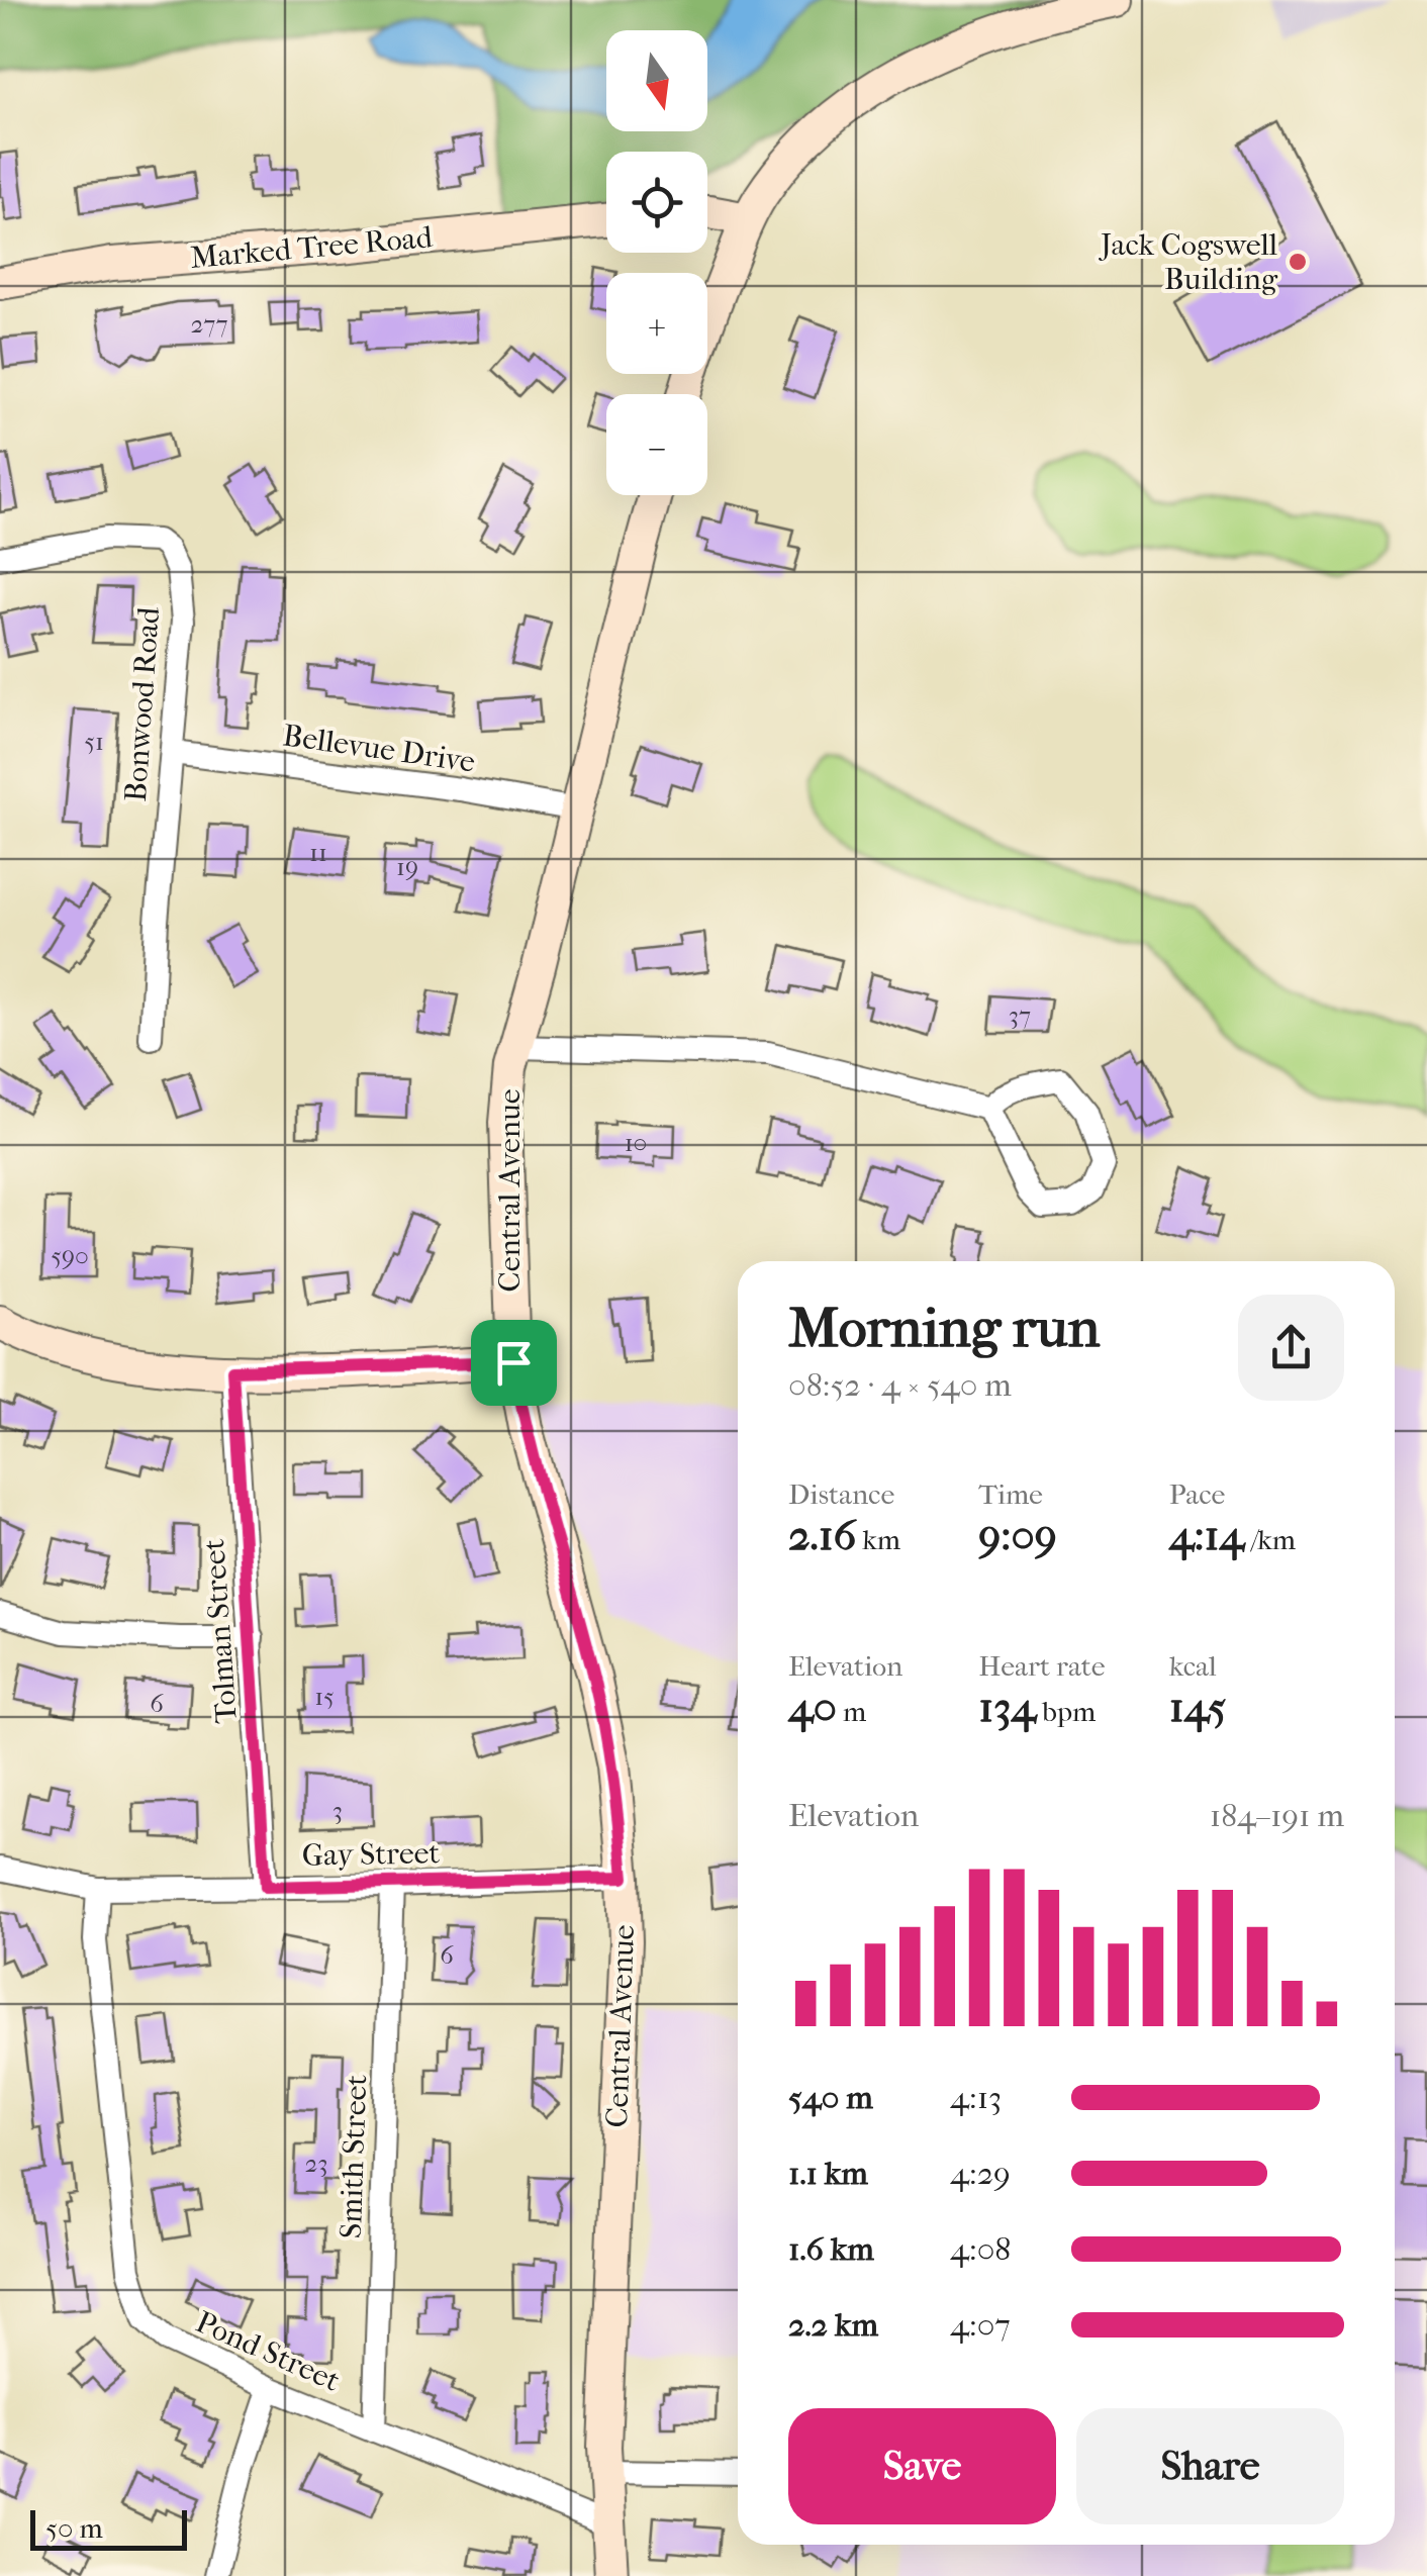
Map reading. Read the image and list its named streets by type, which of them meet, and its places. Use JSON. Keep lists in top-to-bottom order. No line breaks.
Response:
{"streets":{"main road":["Marked Tree Road","Central Avenue"],"street":["Bonwood Road","Bellevue Drive","Tolman Street","Gay Street","Smith Street","Pond Street"]},"crossings":[["Bonwood Road","Bellevue Drive"],["Bellevue Drive","Central Avenue"],["Central Avenue","Gay Street"],["Central Avenue","Pond Street"],["Tolman Street","Gay Street"],["Gay Street","Smith Street"],["Gay Street","Pond Street"],["Smith Street","Pond Street"]],"places":["Jack Cogswell Building"],"house_numbers":["277","51","11","19","37","10","590","15","6","3","6","23"],"scale_bar":"50 m","north":"bottom","page":{"map_buttons":["+","−"],"heading":["Morning run","08:52 · 4 × 540 m"],"stats":[["Distance","2.16 km"],["Time","9:09"],["Pace","4:14 /km"],["Elevation","40 m"],["Heart rate","134 bpm"],["kcal","145"]],"chart":["Elevation","184–191 m"],"list":[{"name":"540 m","note":"4:13"},{"name":"1.1 km","note":"4:29"},{"name":"1.6 km","note":"4:08"},{"name":"2.2 km","note":"4:07"}],"buttons":["Save","Share"],"scale":"50 m"}}
